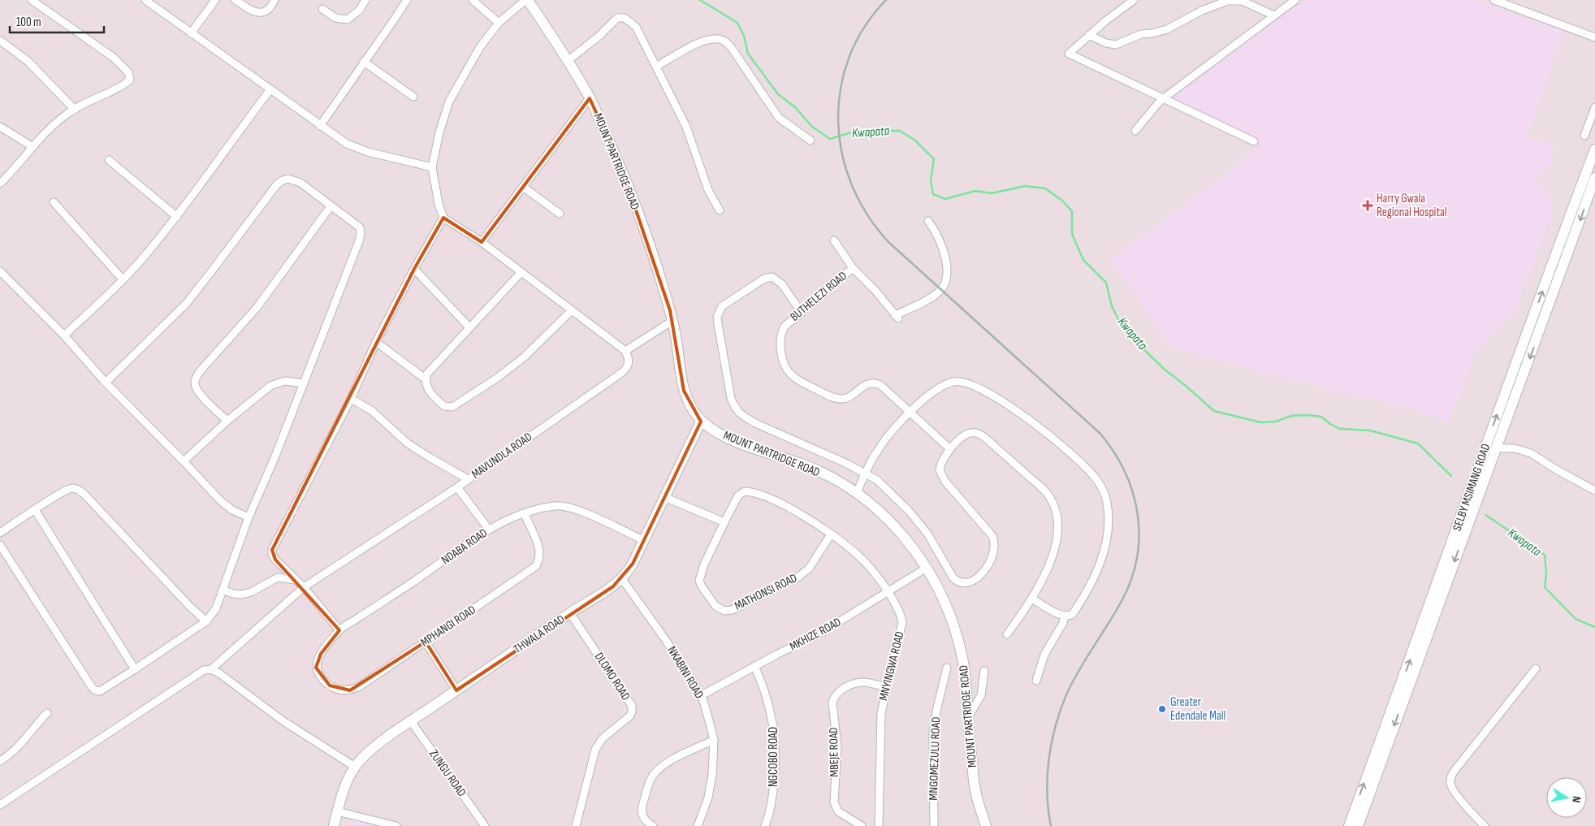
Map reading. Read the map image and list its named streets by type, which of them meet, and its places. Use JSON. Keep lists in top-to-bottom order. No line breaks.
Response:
{"streets":{"street":["MOUNT PARTRIDGE ROAD","BUTHELEZI ROAD","MAVUNDLA ROAD","SELBY MSIMANG ROAD","NDABA ROAD","MATHONSI ROAD","MPHANGI ROAD","THWALA ROAD","MKHIZE ROAD","MNYINGWA ROAD","NKABINI ROAD","DLOMO ROAD","MBEJE ROAD","NGCOBO ROAD","MNGOMEZULU ROAD","ZUNGU ROAD"]},"crossings":[["MOUNT PARTRIDGE ROAD","THWALA ROAD"],["MOUNT PARTRIDGE ROAD","MKHIZE ROAD"],["NDABA ROAD","MPHANGI ROAD"],["NDABA ROAD","THWALA ROAD"],["MATHONSI ROAD","MNYINGWA ROAD"],["THWALA ROAD","NKABINI ROAD"],["THWALA ROAD","DLOMO ROAD"],["THWALA ROAD","ZUNGU ROAD"],["MKHIZE ROAD","MNYINGWA ROAD"],["MKHIZE ROAD","NKABINI ROAD"],["MKHIZE ROAD","NGCOBO ROAD"],["MNYINGWA ROAD","MBEJE ROAD"]],"water":["Kwapata"],"places":{"health":["Harry Gwala Regional Hospital"],"other":["Greater Edendale Mall"]},"scale_bar":"100 m","north":"right"}
